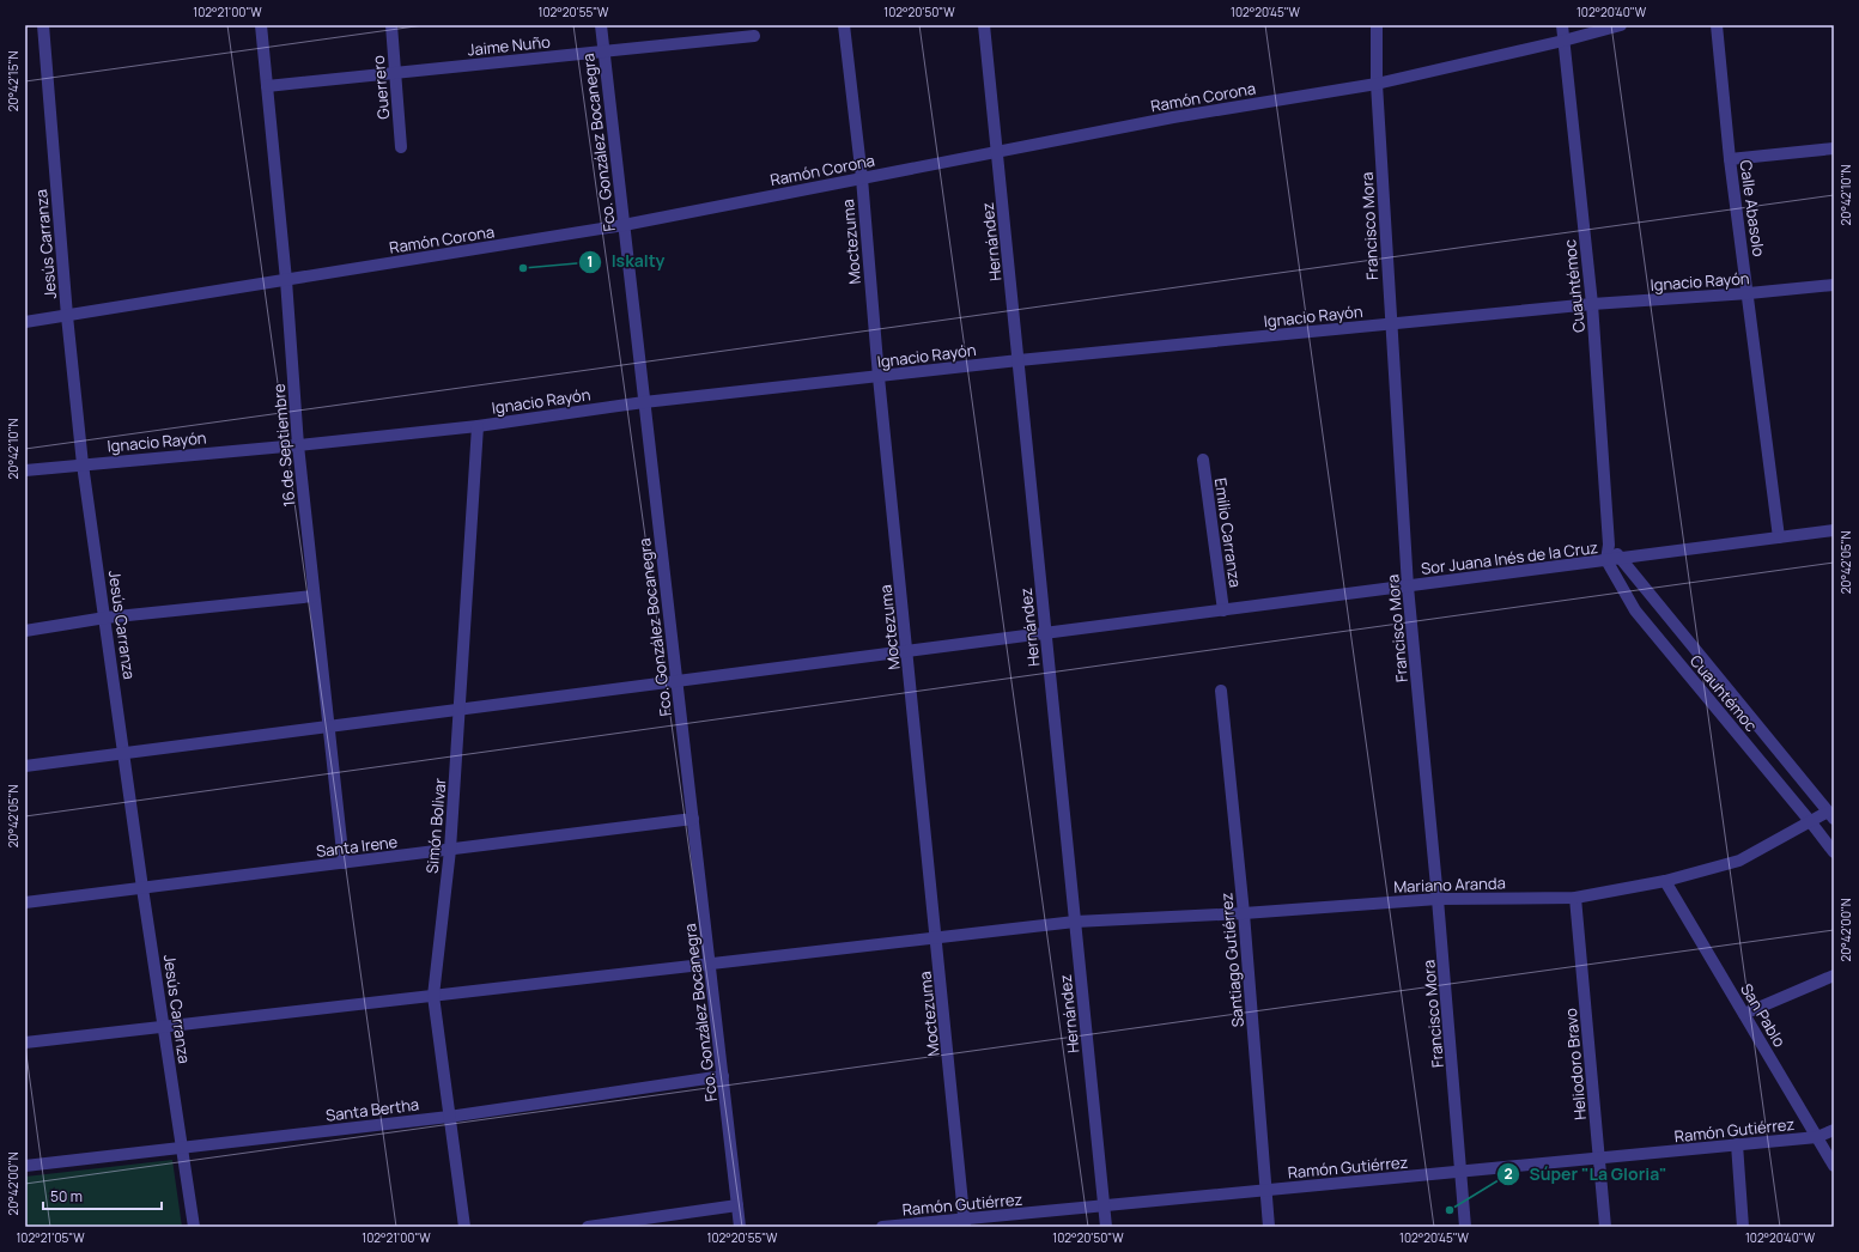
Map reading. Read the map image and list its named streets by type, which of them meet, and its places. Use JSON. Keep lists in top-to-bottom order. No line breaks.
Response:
{"streets":{"street":["Jaime Nuño","Guerrero","Ramón Corona","Fco. González Bocanegra","Calle Abasolo","Francisco Mora","Moctezuma","Hernández","Jesús Carranza","Ignacio Rayón","Cuauhtémoc","16 de Septiembre","Emilio Carranza","Sor Juana Inés de la Cruz","Simón Bolivar","Santa Irene","Mariano Aranda","Santiago Gutiérrez","San Pablo","Heliodoro Bravo","Santa Bertha","Ramón Gutiérrez"]},"crossings":[["Jaime Nuño","Guerrero"],["Jaime Nuño","Fco. González Bocanegra"],["Jaime Nuño","16 de Septiembre"],["Ramón Corona","Fco. González Bocanegra"],["Ramón Corona","Francisco Mora"],["Ramón Corona","Moctezuma"],["Ramón Corona","Hernández"],["Ramón Corona","Jesús Carranza"],["Ramón Corona","Cuauhtémoc"],["Ramón Corona","16 de Septiembre"],["Fco. González Bocanegra","Ignacio Rayón"],["Fco. González Bocanegra","Sor Juana Inés de la Cruz"],["Fco. González Bocanegra","Santa Irene"],["Fco. González Bocanegra","Mariano Aranda"],["Fco. González Bocanegra","Santa Bertha"],["Calle Abasolo","Ignacio Rayón"],["Calle Abasolo","Sor Juana Inés de la Cruz"],["Francisco Mora","Ignacio Rayón"],["Francisco Mora","Sor Juana Inés de la Cruz"],["Francisco Mora","Mariano Aranda"],["Francisco Mora","Ramón Gutiérrez"],["Moctezuma","Ignacio Rayón"],["Moctezuma","Sor Juana Inés de la Cruz"],["Moctezuma","Mariano Aranda"],["Moctezuma","Ramón Gutiérrez"],["Hernández","Ignacio Rayón"],["Hernández","Sor Juana Inés de la Cruz"],["Hernández","Mariano Aranda"],["Hernández","Ramón Gutiérrez"],["Jesús Carranza","Ignacio Rayón"],["Jesús Carranza","Sor Juana Inés de la Cruz"],["Jesús Carranza","Santa Irene"],["Jesús Carranza","Mariano Aranda"],["Jesús Carranza","Santa Bertha"],["Ignacio Rayón","Cuauhtémoc"],["Ignacio Rayón","16 de Septiembre"],["Ignacio Rayón","Simón Bolivar"],["Cuauhtémoc","Sor Juana Inés de la Cruz"],["Cuauhtémoc","Mariano Aranda"],["16 de Septiembre","Sor Juana Inés de la Cruz"],["16 de Septiembre","Santa Irene"],["Emilio Carranza","Sor Juana Inés de la Cruz"],["Sor Juana Inés de la Cruz","Simón Bolivar"],["Simón Bolivar","Santa Irene"],["Simón Bolivar","Mariano Aranda"],["Simón Bolivar","Santa Bertha"],["Mariano Aranda","Santiago Gutiérrez"],["Mariano Aranda","San Pablo"],["Mariano Aranda","Heliodoro Bravo"],["Santiago Gutiérrez","Ramón Gutiérrez"],["San Pablo","Ramón Gutiérrez"],["Heliodoro Bravo","Ramón Gutiérrez"]],"places":["Iskalty","Súper \"La Gloria\""],"scale_bar":"50 m","coordinates":["102°21'00\"W","102°20'55\"W","102°20'50\"W","102°20'45\"W","102°20'40\"W","20°42'15\"N","20°42'10\"N","20°42'05\"N","20°42'00\"N","102°21'05\"W"]}
